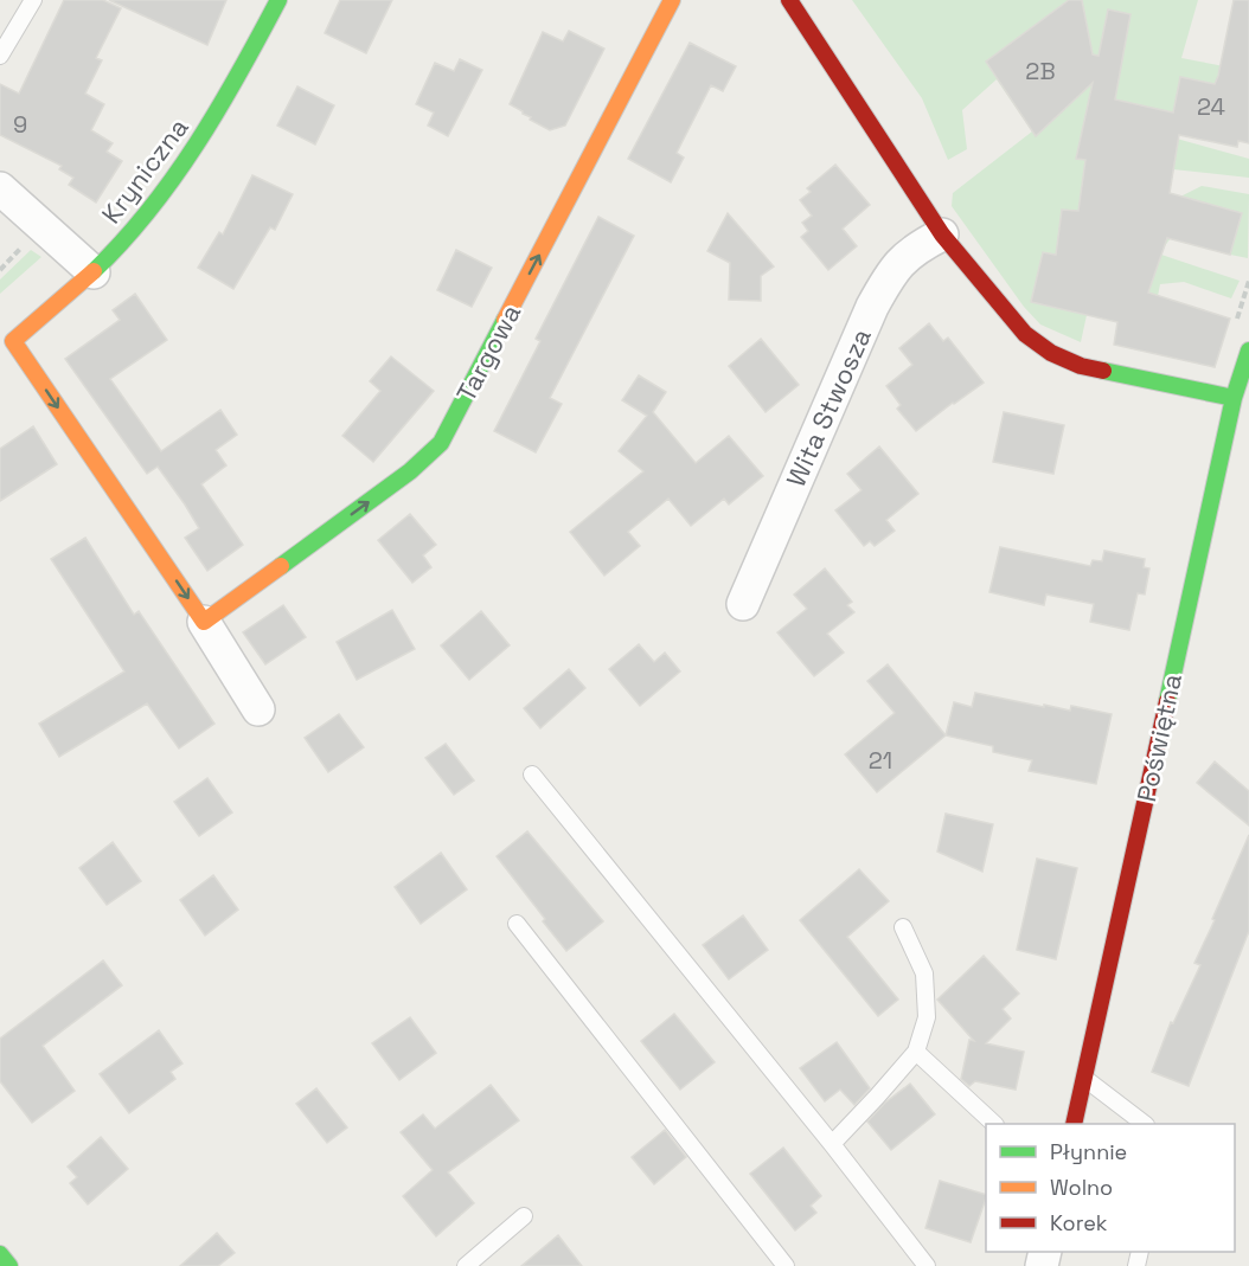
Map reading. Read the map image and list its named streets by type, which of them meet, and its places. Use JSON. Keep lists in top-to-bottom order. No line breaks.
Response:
{"streets":{"street":["Kryniczna","Targowa","Wita Stwosza","Poświętna"]},"crossings":[["Kryniczna","Targowa"]],"one_way":["Kryniczna","Targowa"],"house_numbers":["2B","24","9","21"],"legend":["Płynnie","Wolno","Korek"]}
